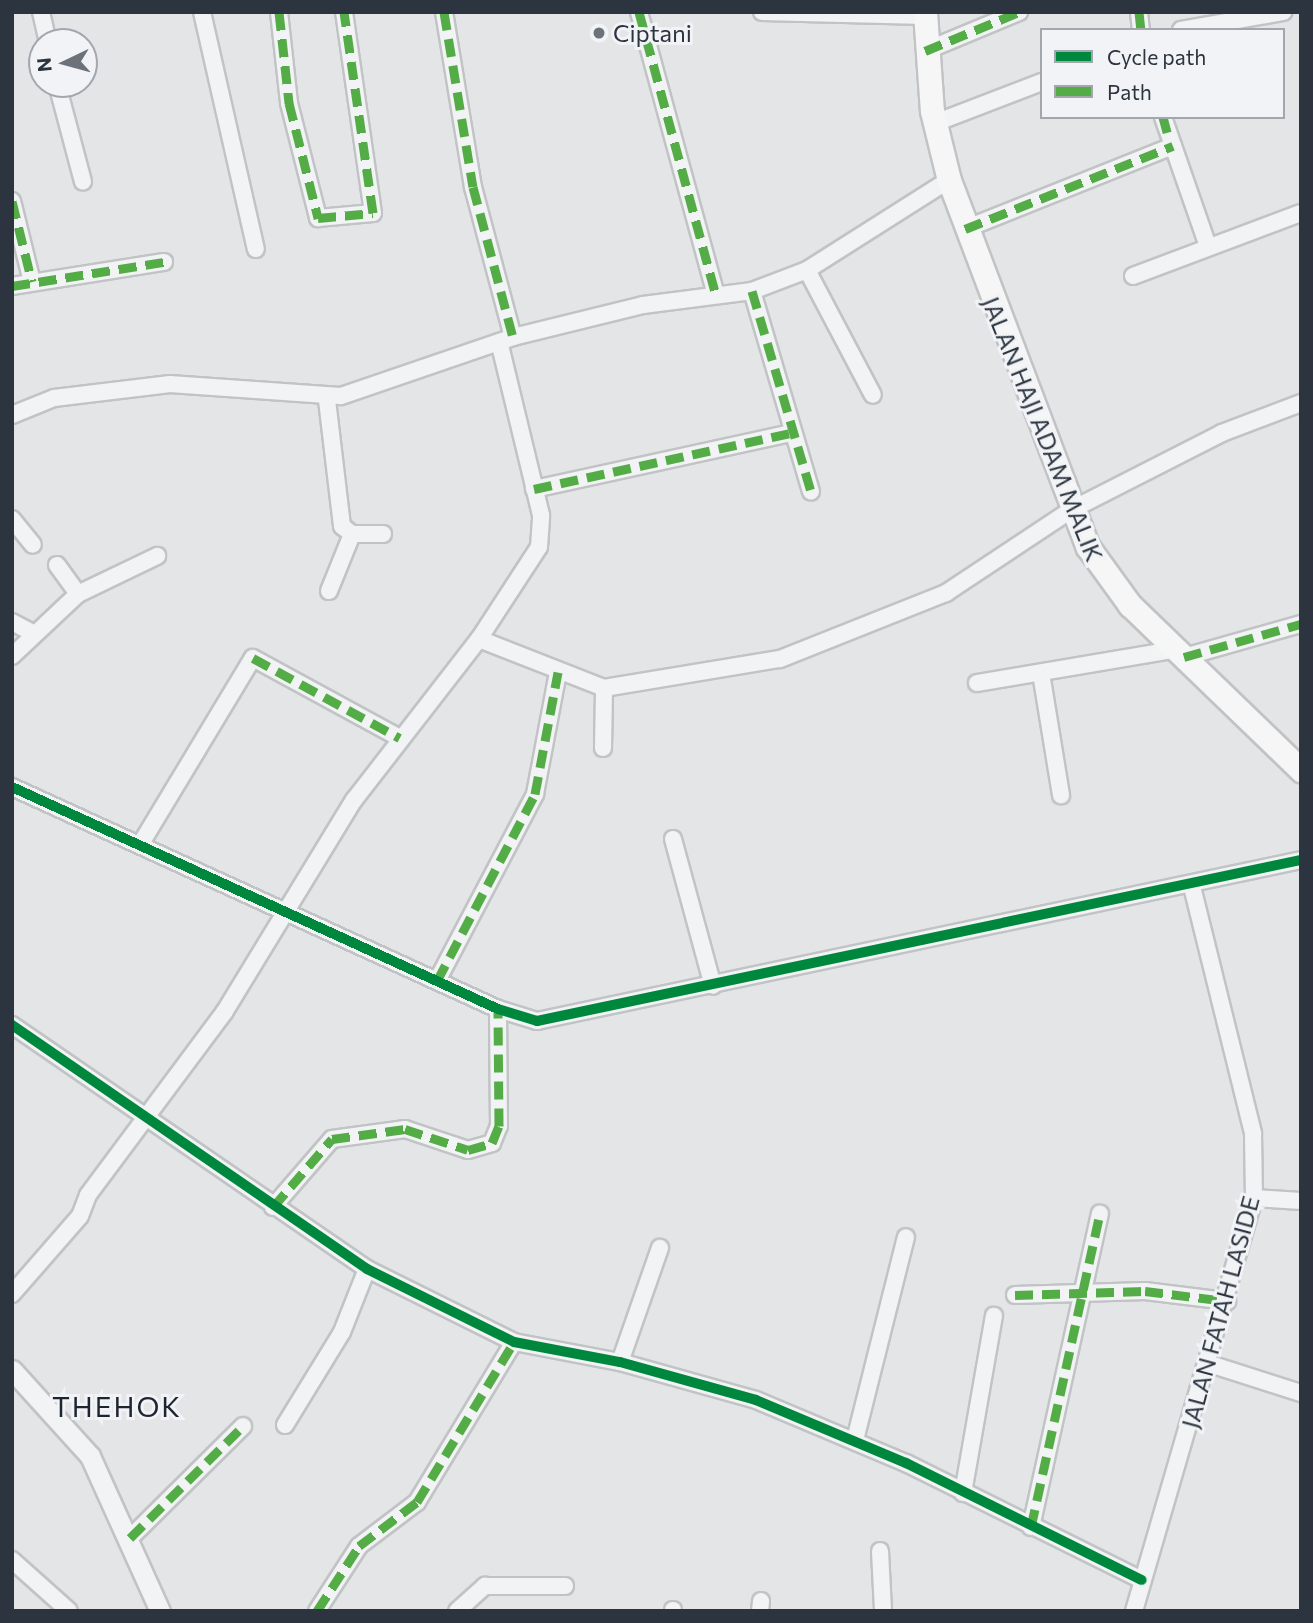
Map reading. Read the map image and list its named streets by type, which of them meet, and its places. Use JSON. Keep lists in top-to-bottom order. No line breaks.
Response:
{"streets":{"main road":["JALAN HAJI ADAM MALIK"],"street":["JALAN FATAH LASIDE"]},"districts":["THEHOK"],"places":["Ciptani"],"legend":["Cycle path","Path"],"north":"left"}
